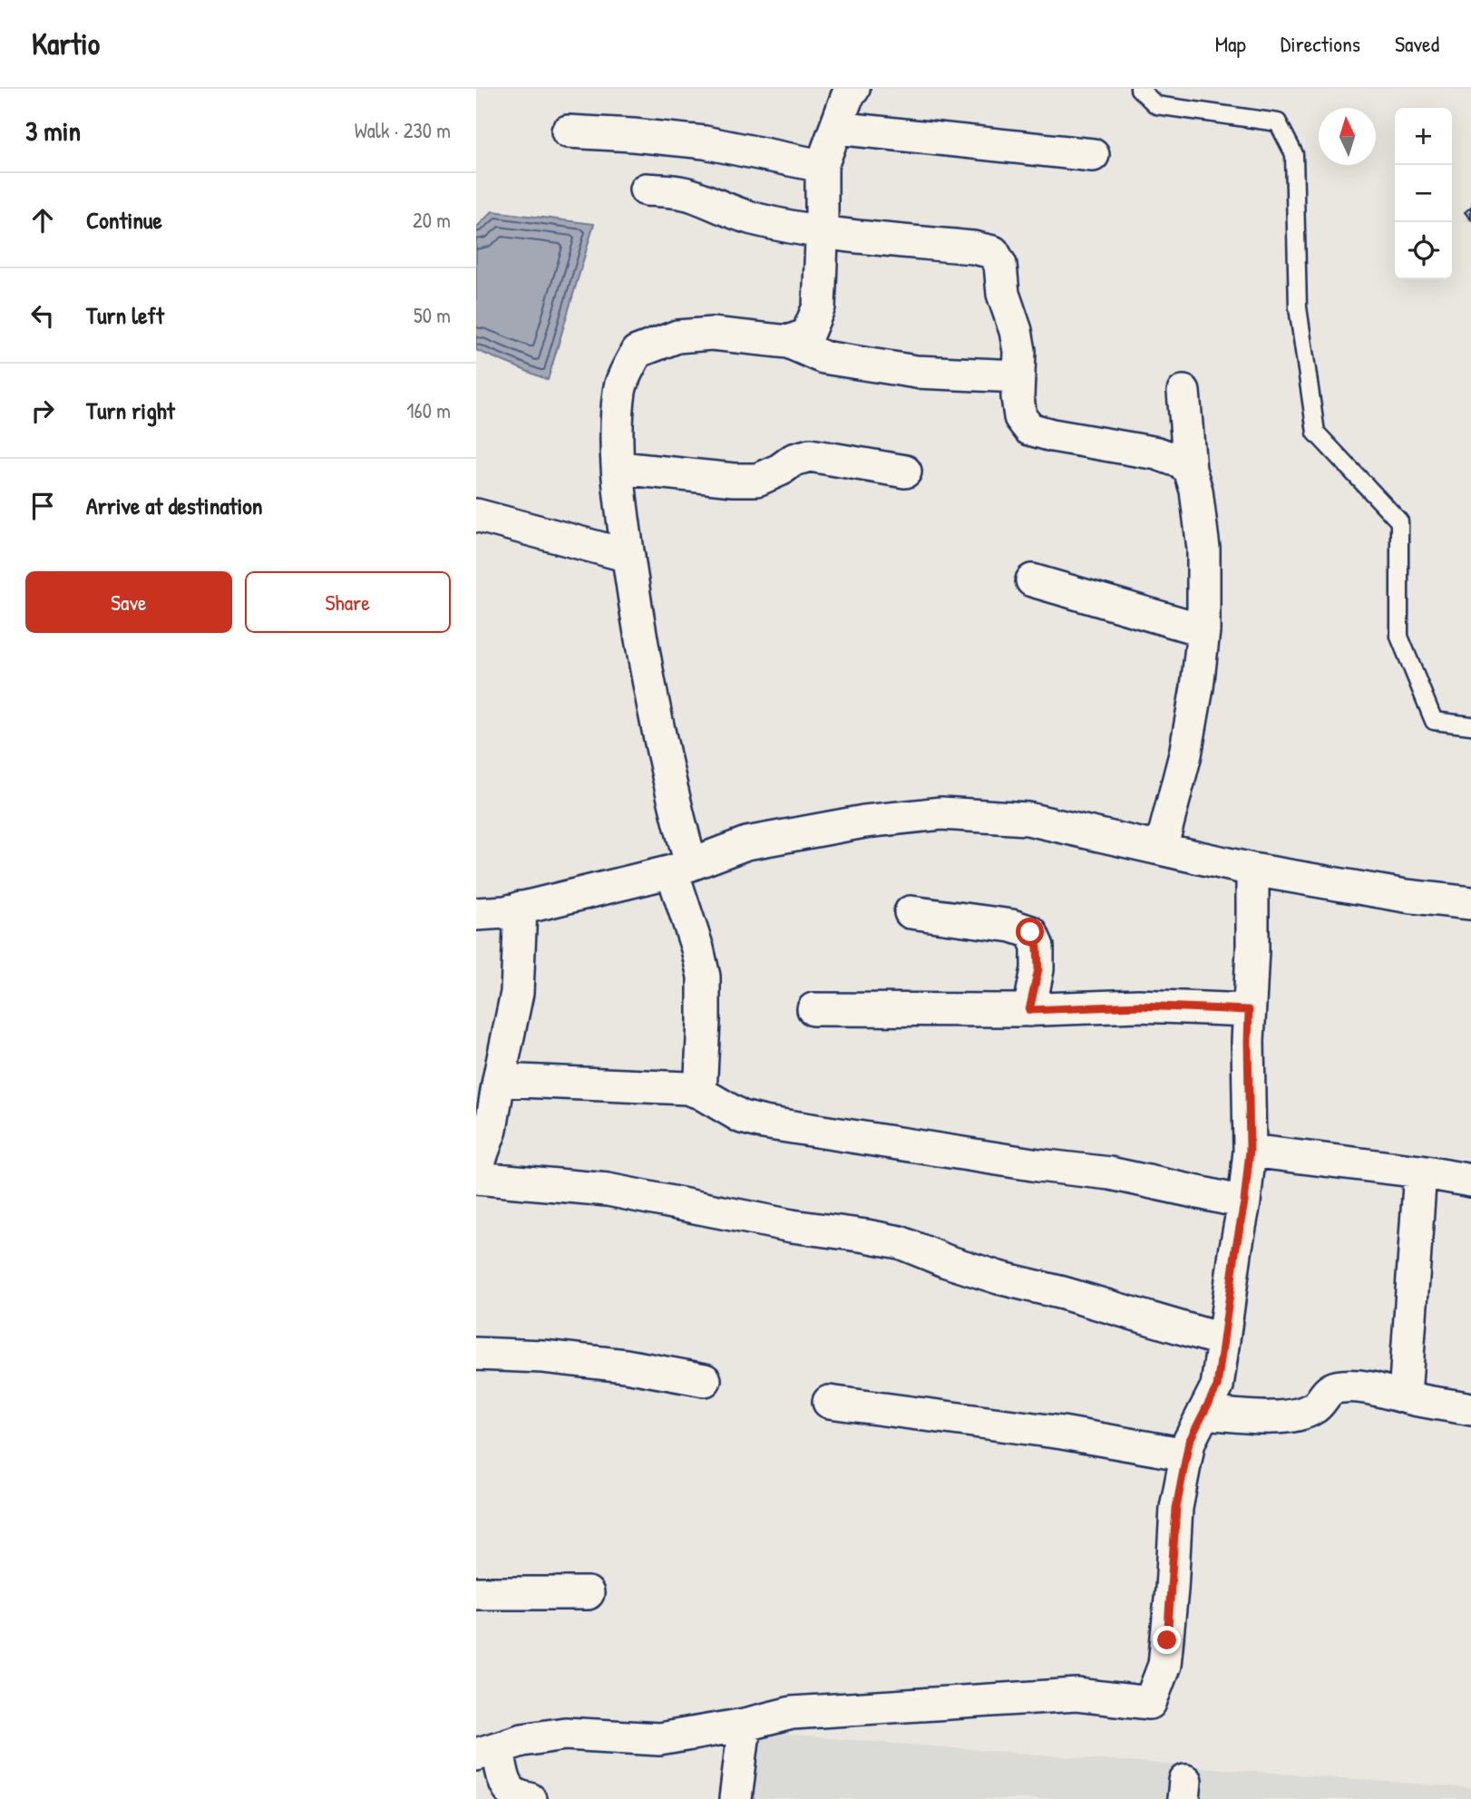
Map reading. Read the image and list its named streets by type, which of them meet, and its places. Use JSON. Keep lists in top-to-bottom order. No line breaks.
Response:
{"north":"top","page":{"header":"Kartio","nav":["Map","Directions","Saved"],"heading":["3 min","Walk · 230 m"],"map_buttons":["+","−"],"list":[["Continue","20 m"],["Turn left","50 m"],["Turn right","160 m"],"Arrive at destination"],"buttons":["Save","Share"]}}
